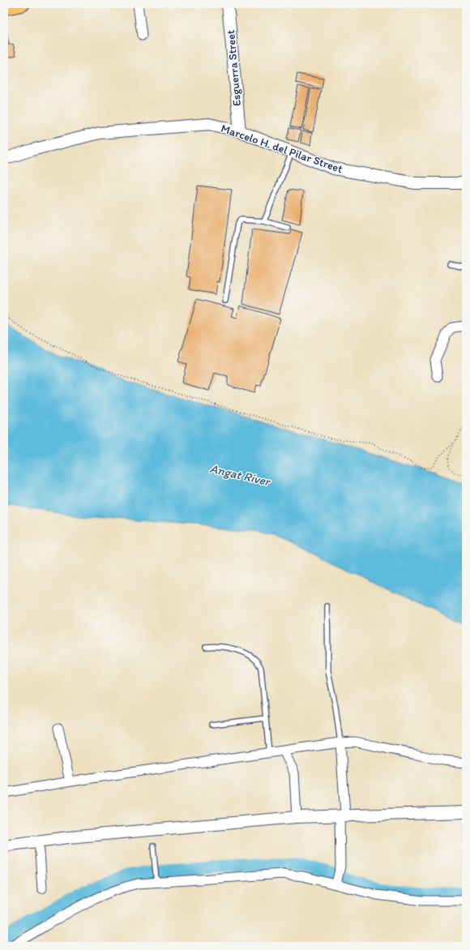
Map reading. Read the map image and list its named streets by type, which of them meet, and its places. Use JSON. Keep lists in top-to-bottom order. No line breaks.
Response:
{"streets":{"street":["Esguerra Street","Marcelo H. del Pilar Street"]},"crossings":[["Esguerra Street","Marcelo H. del Pilar Street"]],"water":["Angat River"]}
